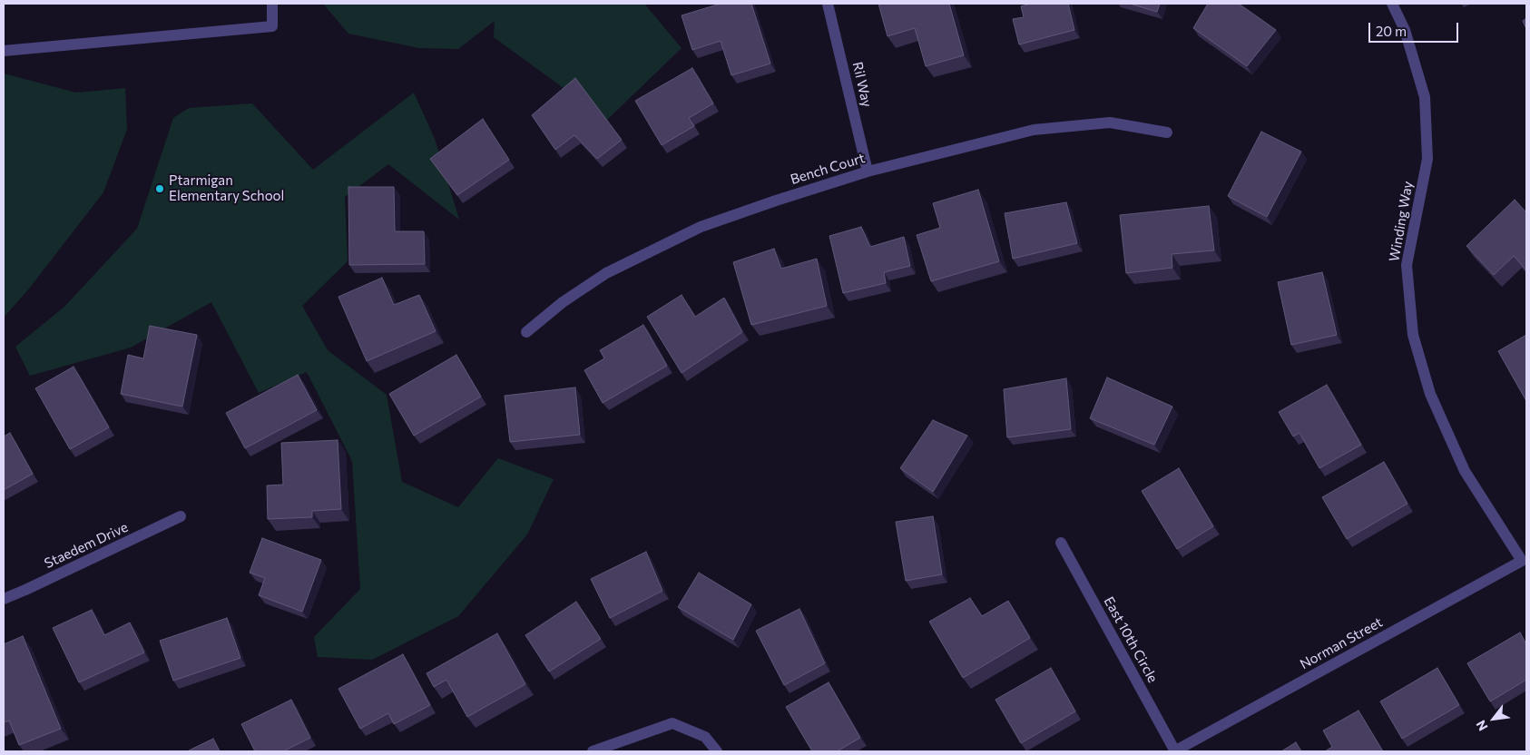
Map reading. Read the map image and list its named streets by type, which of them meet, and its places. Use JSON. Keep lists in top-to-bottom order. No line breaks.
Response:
{"streets":{"street":["Ril Way","Bench Court","Winding Way","Staedem Drive","East 10th Circle","Norman Street"]},"crossings":[["Ril Way","Bench Court"],["Winding Way","Norman Street"],["East 10th Circle","Norman Street"]],"places":["Ptarmigan Elementary School"],"scale_bar":"20 m","north":"bottom left"}
